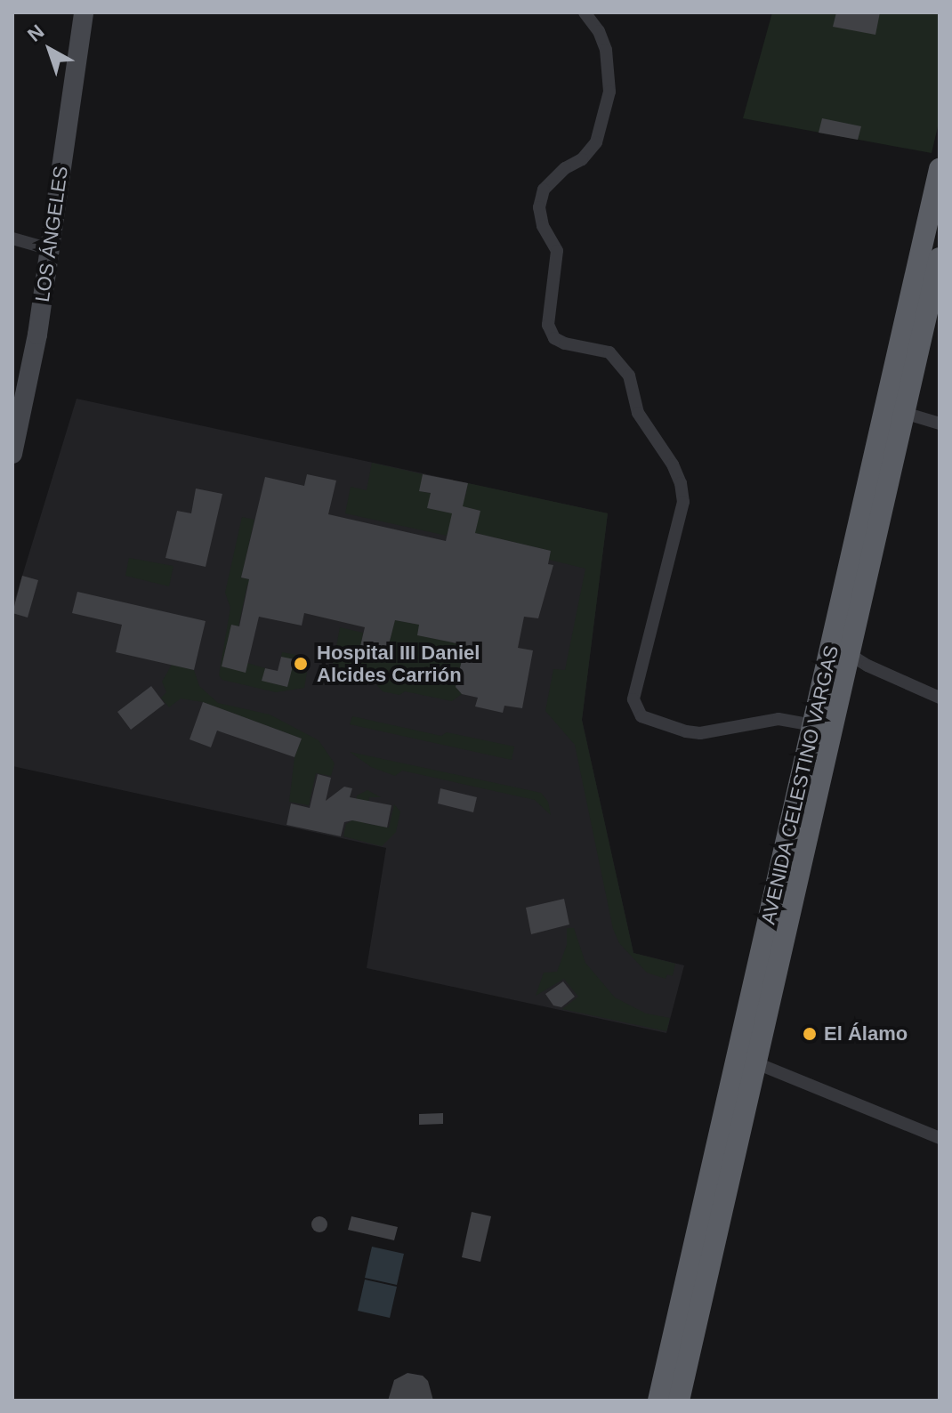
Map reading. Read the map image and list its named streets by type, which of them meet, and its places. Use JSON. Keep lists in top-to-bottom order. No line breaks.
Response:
{"streets":{"highway":["AVENIDA CELESTINO VARGAS"],"main road":["LOS ÁNGELES"]},"places":["Hospital III Daniel Alcides Carrión","El Álamo"],"north":"top left"}
